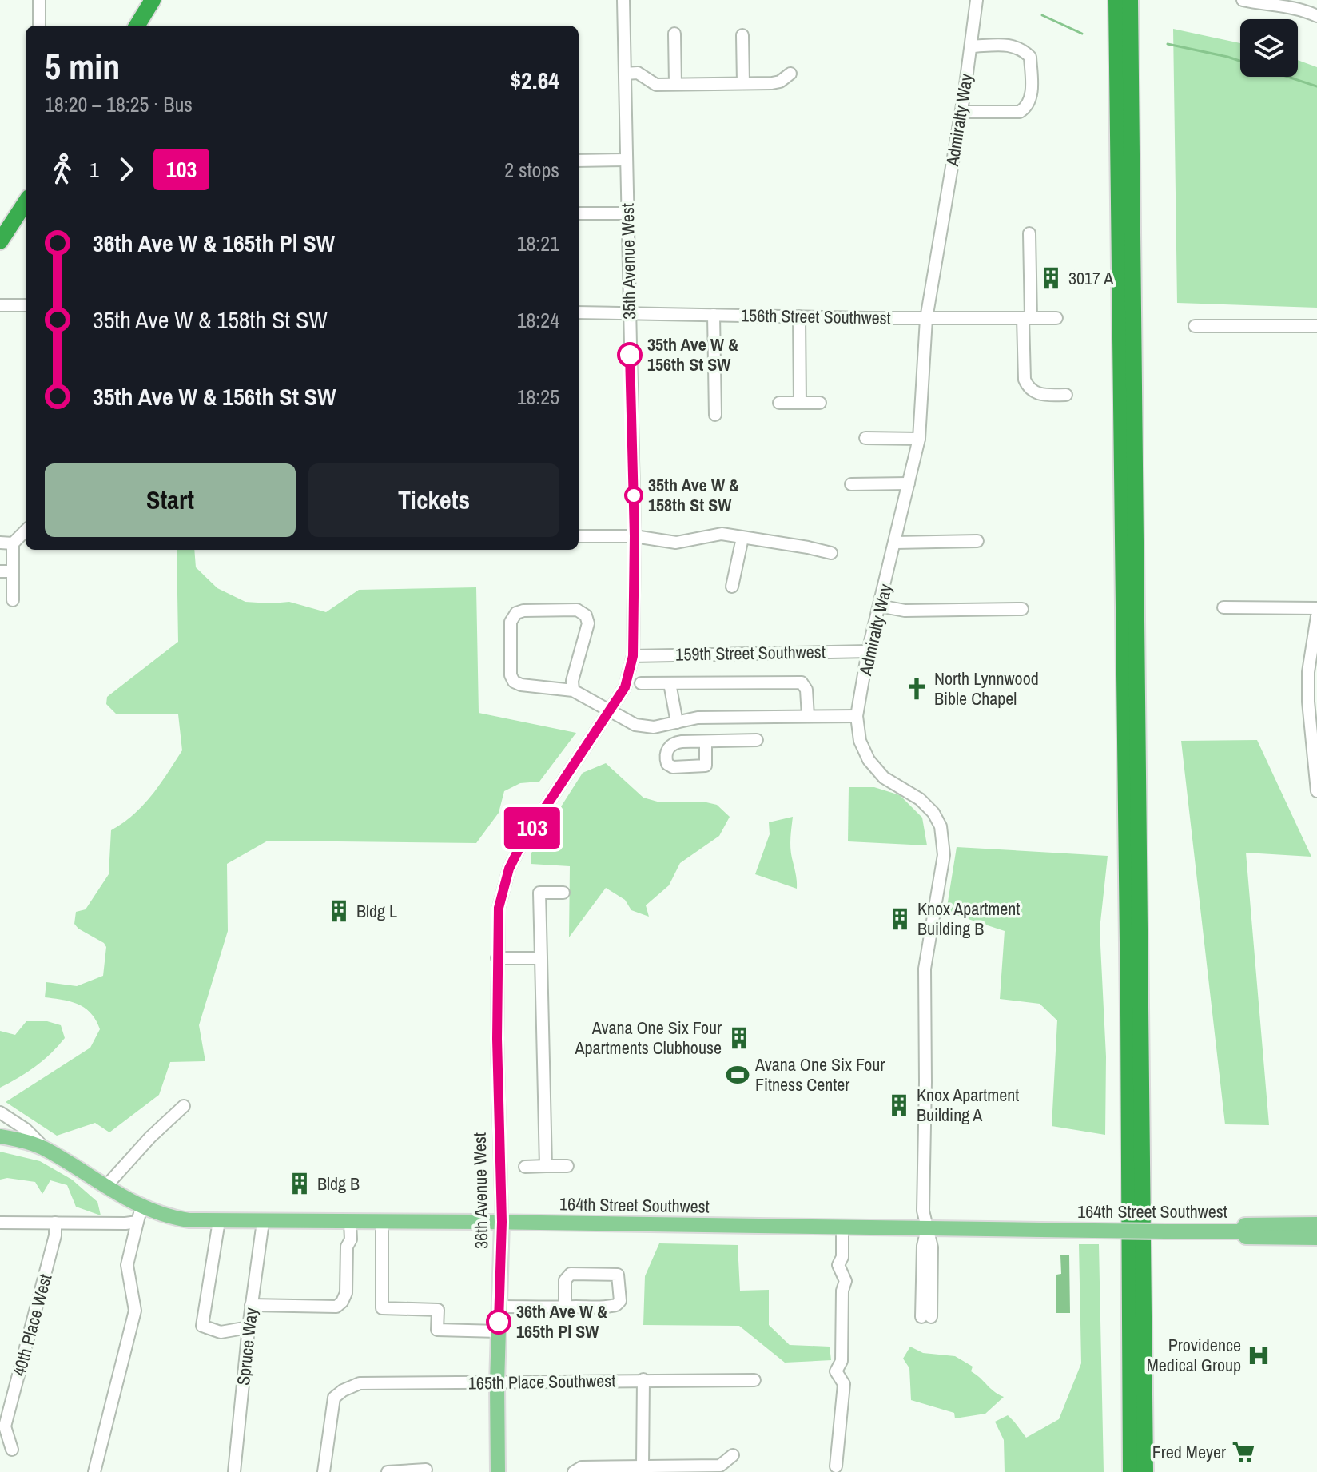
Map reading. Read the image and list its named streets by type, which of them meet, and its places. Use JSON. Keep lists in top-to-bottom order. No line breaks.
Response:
{"streets":{"main road":["36th Avenue West","164th Street Southwest"],"street":["Admiralty Way","35th Avenue West","156th Street Southwest","159th Street Southwest","40th Place West","Spruce Way","165th Place Southwest"]},"crossings":[["Admiralty Way","156th Street Southwest"],["Admiralty Way","159th Street Southwest"],["Admiralty Way","164th Street Southwest"],["35th Avenue West","156th Street Southwest"],["35th Avenue West","159th Street Southwest"],["35th Avenue West","36th Avenue West"],["36th Avenue West","164th Street Southwest"],["36th Avenue West","165th Place Southwest"],["164th Street Southwest","Spruce Way"]],"places":{"building":["3017 A","Bldg L","Knox Apartment Building B","Avana One Six Four Apartments Clubhouse","Knox Apartment Building A","Bldg B"],"other":["35th Ave W & 156th St SW","35th Ave W & 158th St SW","36th Ave W & 165th Pl SW"],"church":["North Lynnwood Bible Chapel"],"sports":["Avana One Six Four Fitness Center"],"hospital":["Providence Medical Group"],"supermarket":["Fred Meyer"]},"lines":["bus line 103"],"page":{"on_map":"103","heading":["5 min","18:20 – 18:25 · Bus","$2.64"],"legs":["1","103","2 stops"],"list":[{"name":"36th Ave W & 165th Pl SW","value":"18:21"},{"name":"35th Ave W & 158th St SW","value":"18:24"},{"name":"35th Ave W & 156th St SW","value":"18:25"}],"buttons":["Start","Tickets"]}}
